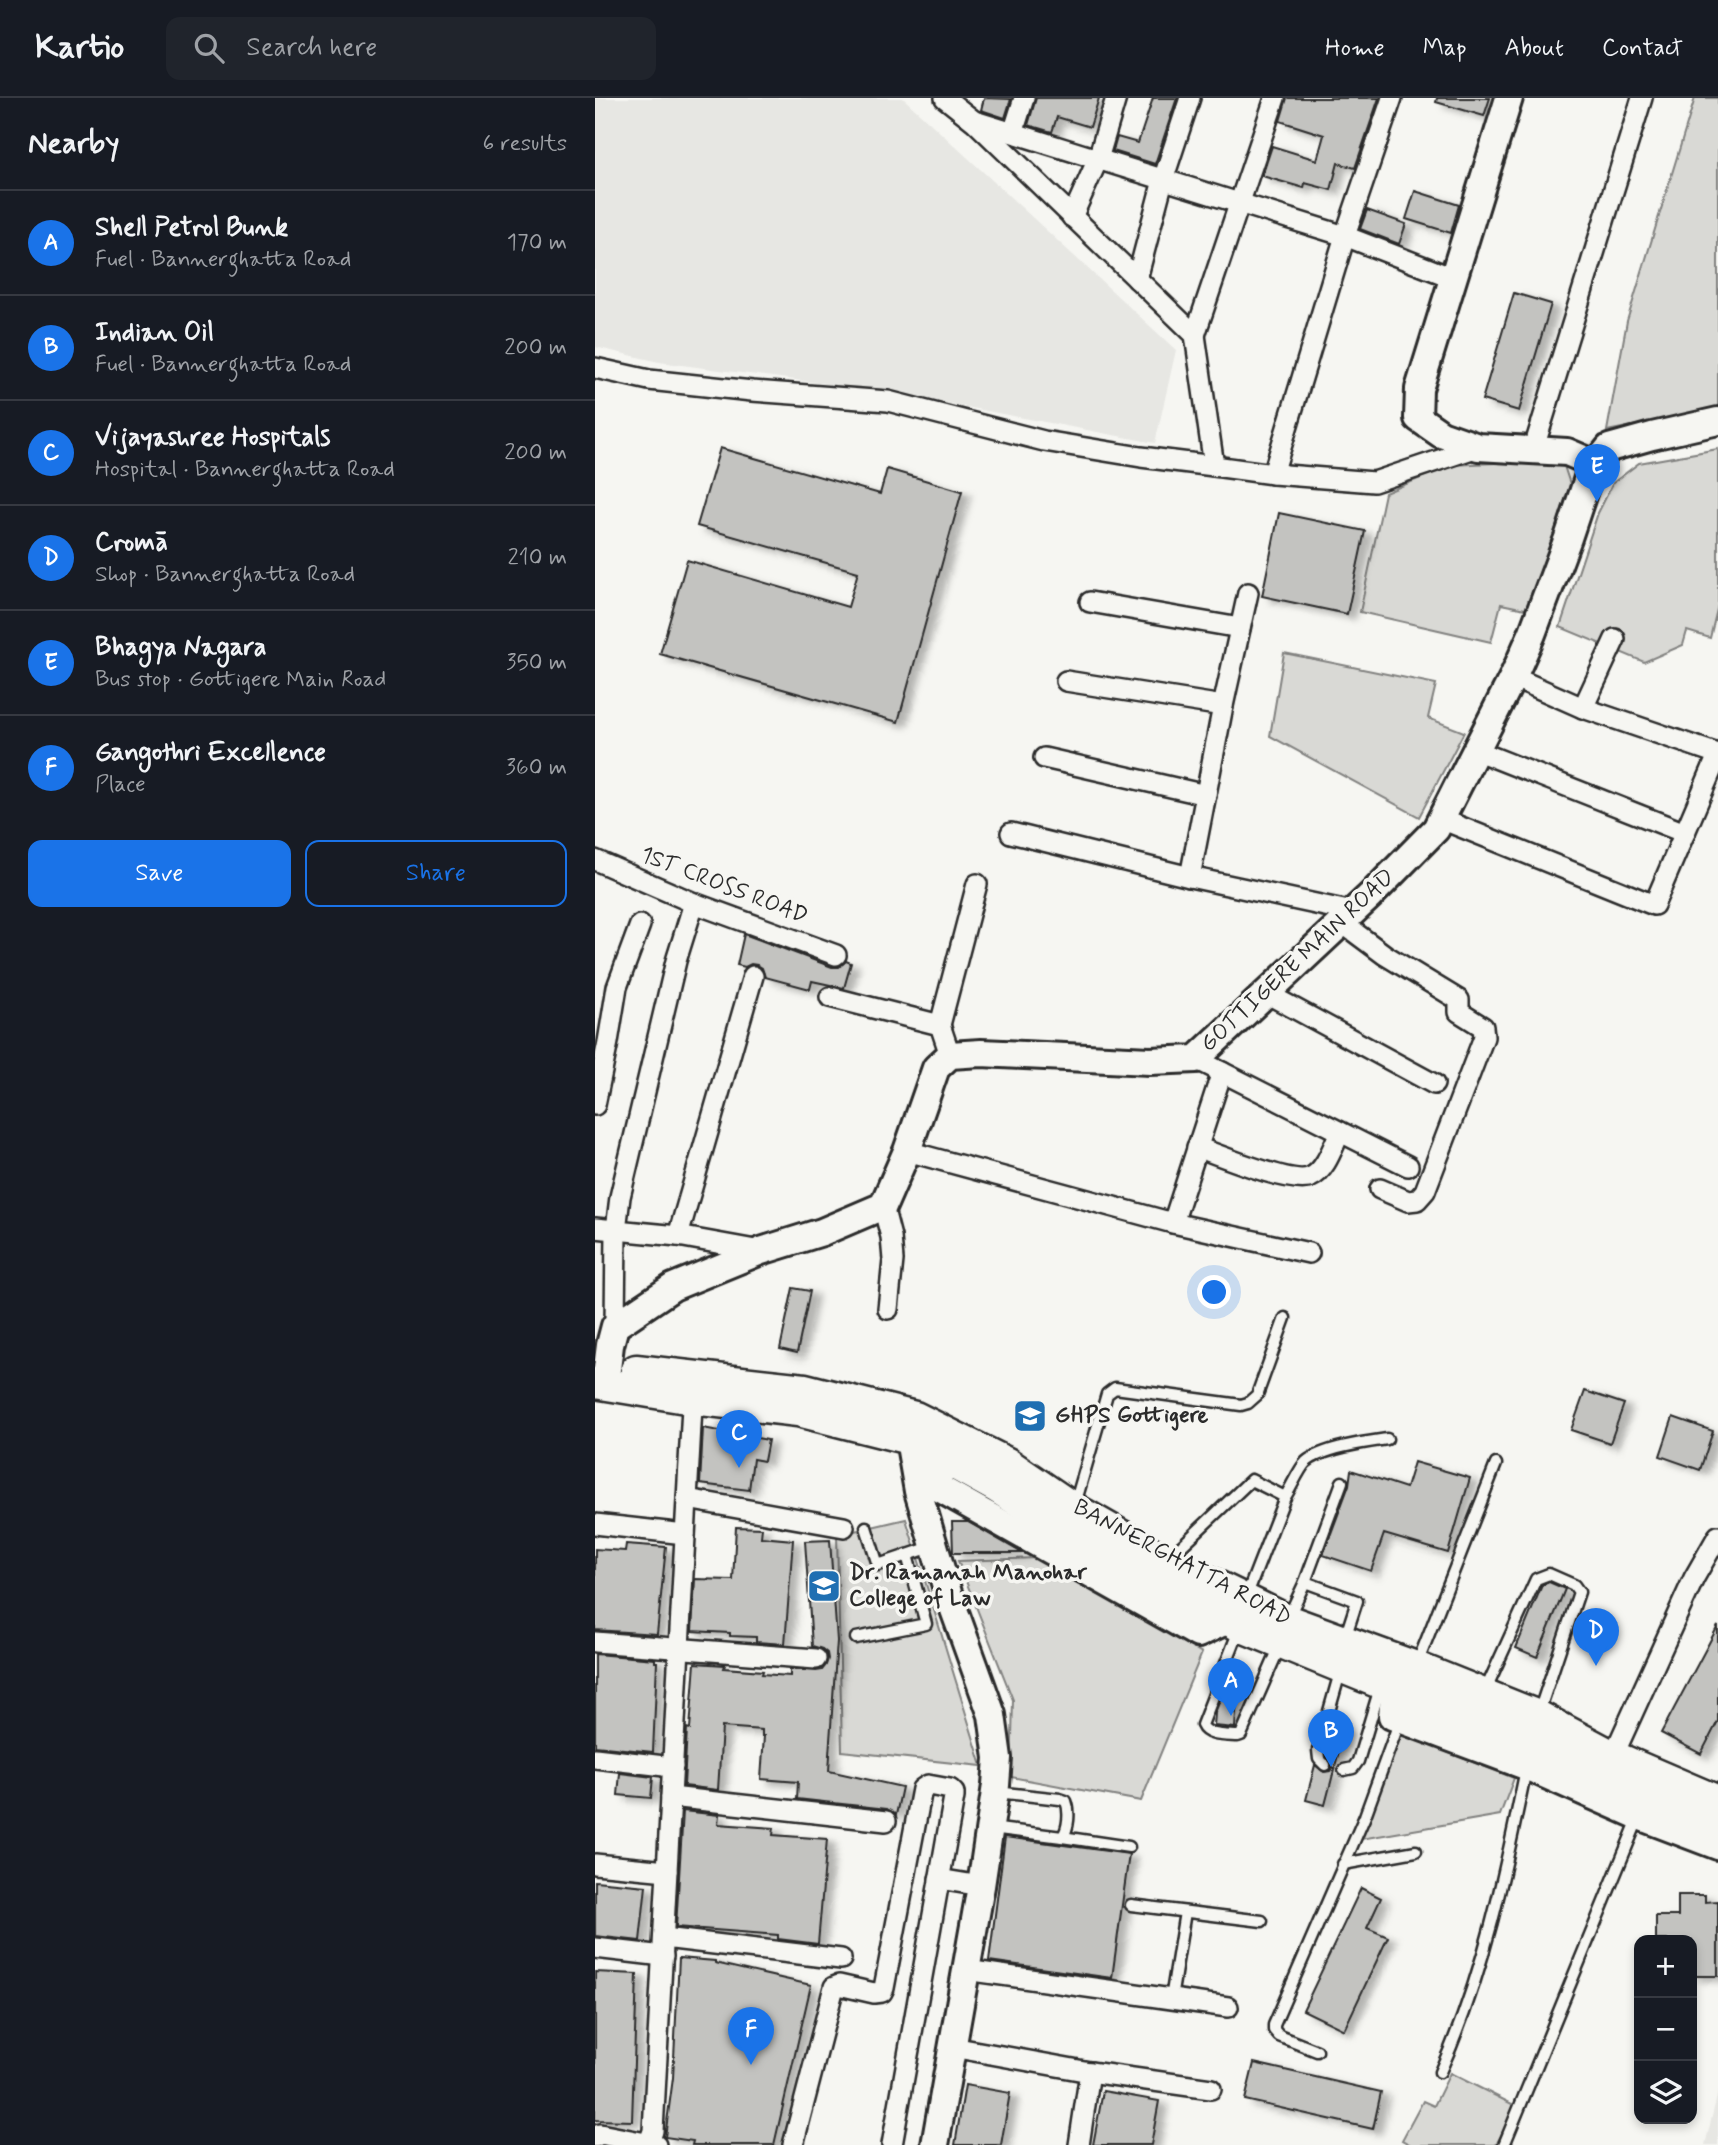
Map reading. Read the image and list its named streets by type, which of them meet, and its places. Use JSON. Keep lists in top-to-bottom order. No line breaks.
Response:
{"streets":{"main road":["BANNERGHATTA ROAD"],"street":["1ST CROSS ROAD","GOTTIGERE MAIN ROAD"]},"places":{"school or university":["GHPS Gottigere","Dr. Ramanah Manohar College of Law"]},"page":{"header":"Kartio","search":"Search here","nav":["Home","Map","About","Contact"],"heading":["Nearby","6 results"],"list":[{"mark":"A","name":"Shell Petrol Bunk","note":"Fuel · Bannerghatta Road","value":"170 m"},{"mark":"B","name":"Indian Oil","note":"Fuel · Bannerghatta Road","value":"200 m"},{"mark":"C","name":"Vijayashree Hospitals","note":"Hospital · Bannerghatta Road","value":"200 m"},{"mark":"D","name":"Cromā","note":"Shop · Bannerghatta Road","value":"210 m"},{"mark":"E","name":"Bhagya Nagara","note":"Bus stop · Gottigere Main Road","value":"350 m"},{"mark":"F","name":"Gangothri Excellence","note":"Place","value":"360 m"}],"pins":["E","C","D","A","B","F"],"buttons":["Save","Share"],"map_buttons":["+","−"]}}
